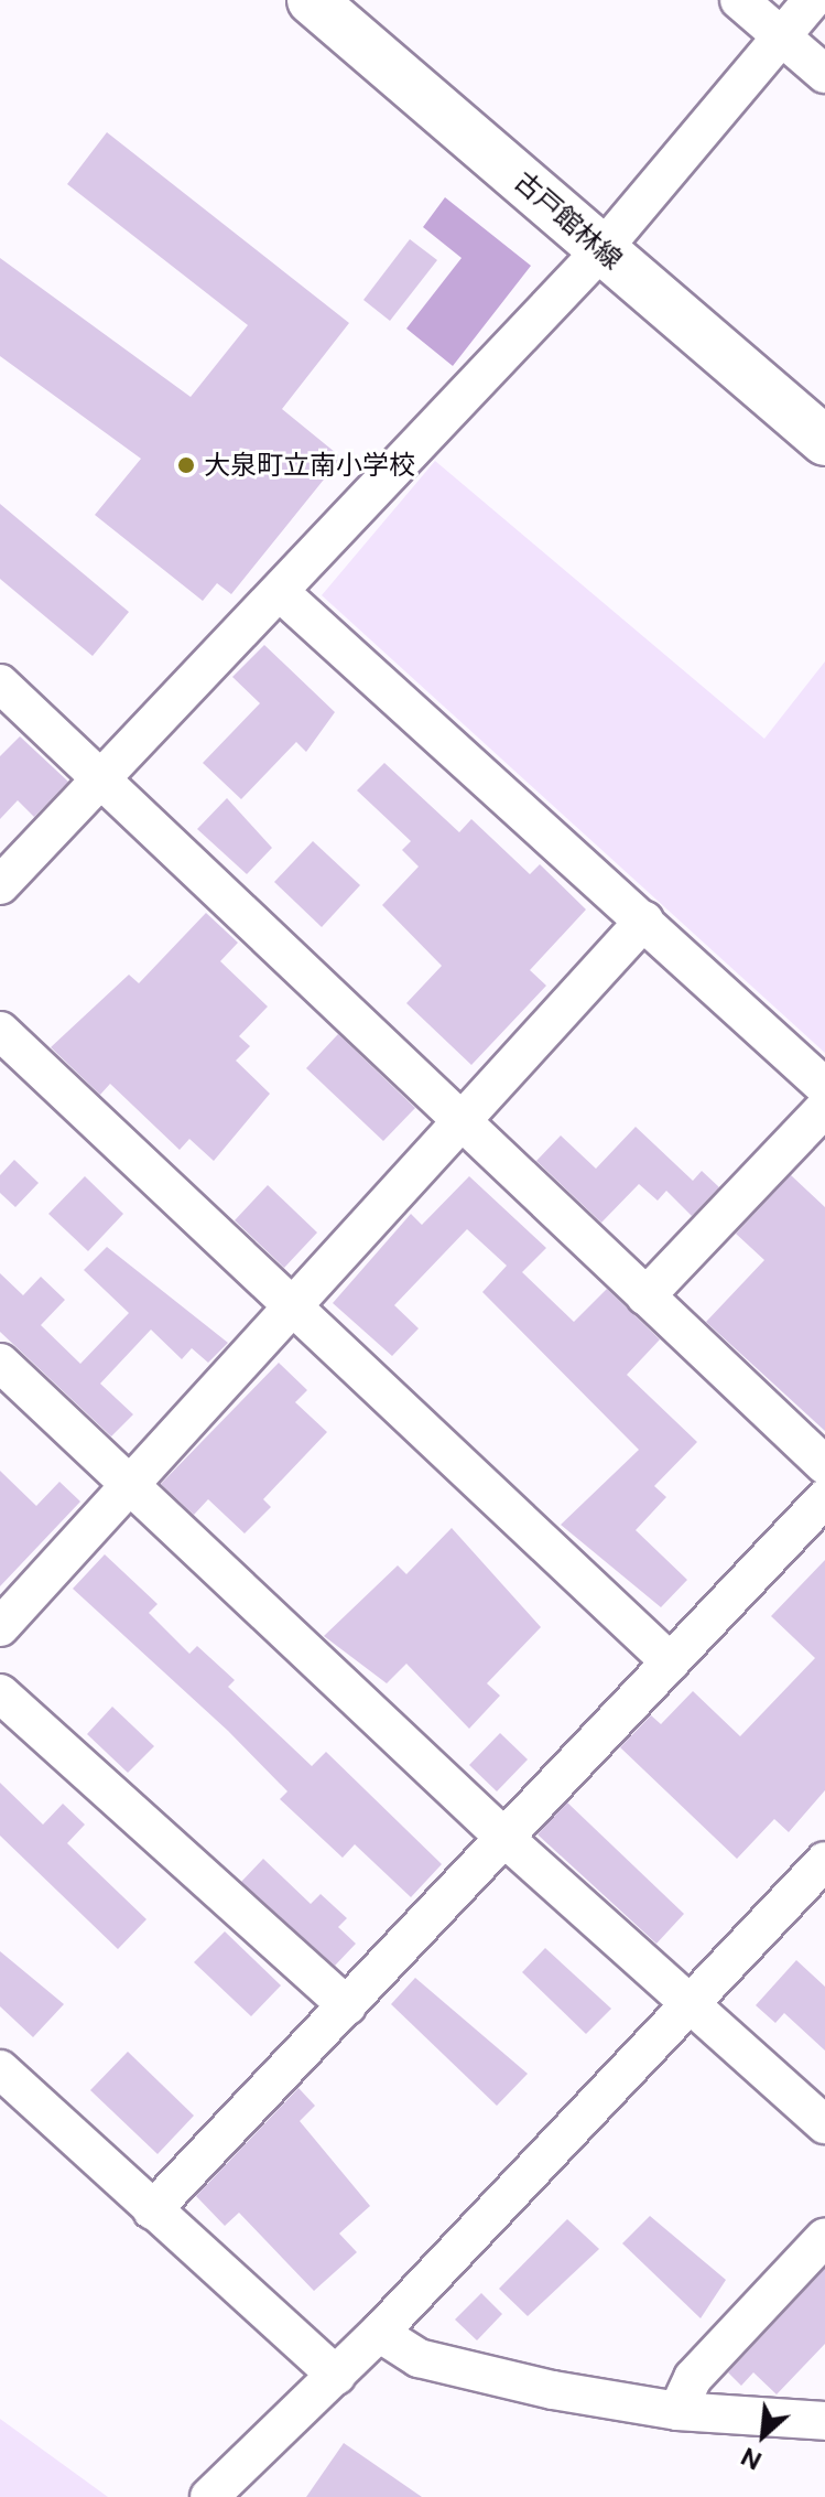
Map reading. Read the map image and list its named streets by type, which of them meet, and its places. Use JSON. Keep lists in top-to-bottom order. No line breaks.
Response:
{"streets":{"main road":["古戸館林線"]},"places":["大泉町立南小学校"],"north":"bottom left"}
